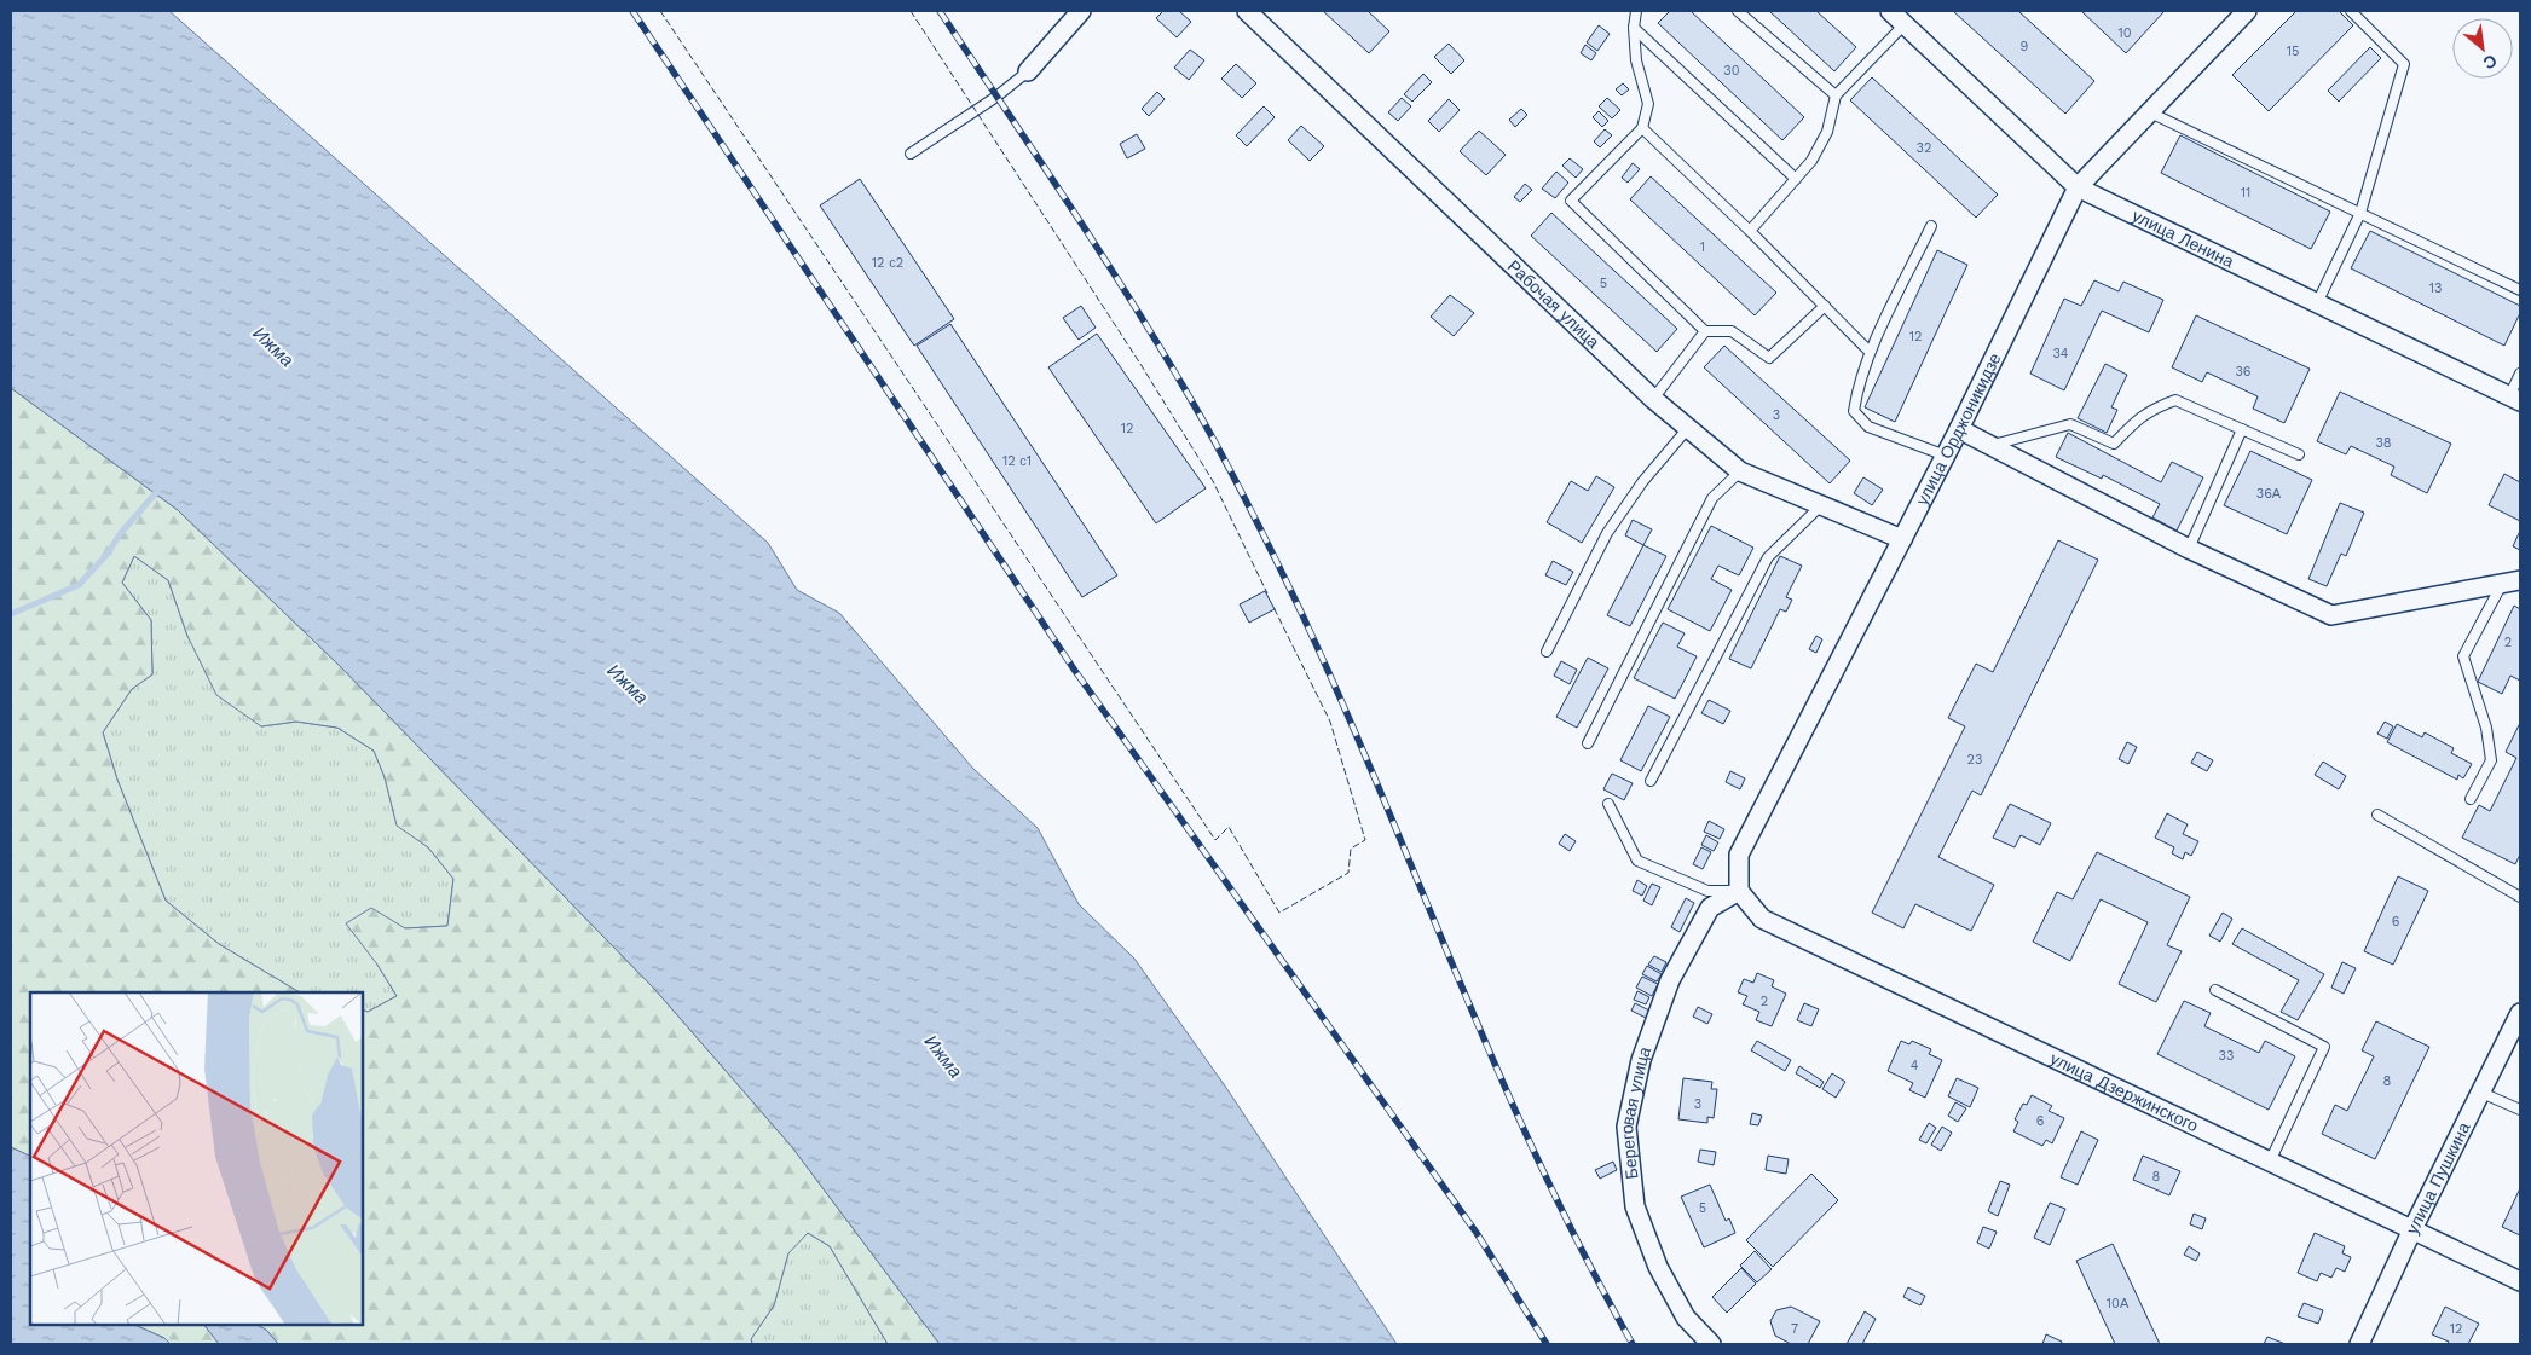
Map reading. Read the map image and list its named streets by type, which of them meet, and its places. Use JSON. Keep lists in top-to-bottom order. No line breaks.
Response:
{"streets":{"street":["улица Ленина","Рабочая улица","улица Орджоникидзе","улица Дзержинского","Береговая улица","улица Пушкина"]},"crossings":[["улица Ленина","улица Орджоникидзе"],["Рабочая улица","улица Орджоникидзе"],["улица Орджоникидзе","улица Дзержинского"],["улица Орджоникидзе","Береговая улица"],["улица Дзержинского","Береговая улица"],["улица Дзержинского","улица Пушкина"]],"water":["Ижма"],"house_numbers":["10","9","15","30","32","11","1","12 с2","5","13","12","34","36","3","12","38","12 с1","36А","2","23","6","2","33","4","8","3","6","8","5","10А","7","12"],"north":"bottom right"}
